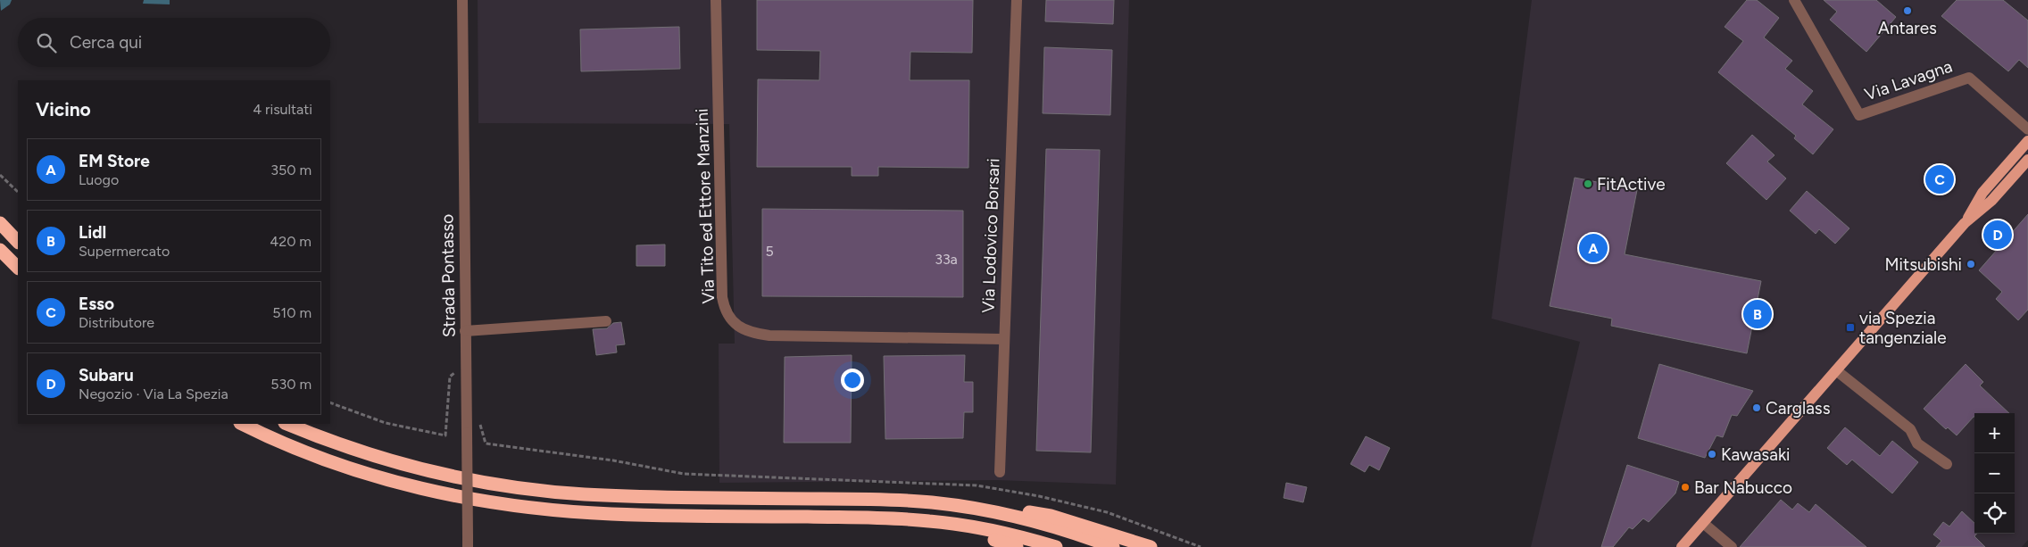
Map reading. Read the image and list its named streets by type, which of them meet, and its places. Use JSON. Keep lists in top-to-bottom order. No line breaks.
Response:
{"streets":{"street":["Via Lavagna","Via Tito ed Ettore Manzini","Via Lodovico Borsari","Strada Pontasso"]},"crossings":[["Via Tito ed Ettore Manzini","Via Lodovico Borsari"]],"places":{"other":["Antares","FitActive","Mitsubishi","Carglass","Kawasaki","Bar Nabucco"],"transit":["via Spezia tangenziale"]},"house_numbers":["5","33a"],"page":{"search":"Cerca qui","heading":["Vicino","4 risultati"],"list":[{"mark":"A","name":"EM Store","note":"Luogo","value":"350 m"},{"mark":"B","name":"Lidl","note":"Supermercato","value":"420 m"},{"mark":"C","name":"Esso","note":"Distributore","value":"510 m"},{"mark":"D","name":"Subaru","note":"Negozio · Via La Spezia","value":"530 m"}],"pins":["C","D","A","B"],"map_buttons":["+","−"]}}
